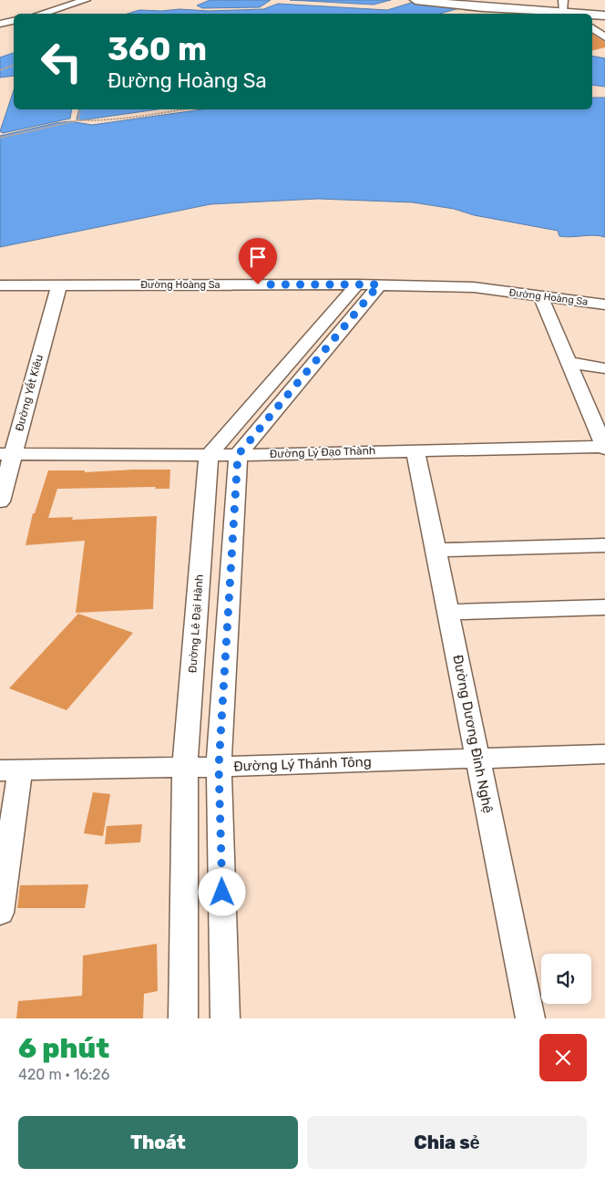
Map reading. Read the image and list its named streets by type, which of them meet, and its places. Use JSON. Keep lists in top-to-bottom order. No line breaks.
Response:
{"streets":{"street":["Đường Hoàng Sa","Đường Yết Kiêu","Đường Lý Đạo Thành","Đường Lê Đại Hành","Đường Dương Đình Nghệ","Đường Lý Thánh Tông"]},"crossings":[["Đường Hoàng Sa","Đường Yết Kiêu"],["Đường Yết Kiêu","Đường Lý Đạo Thành"],["Đường Lý Đạo Thành","Đường Lê Đại Hành"],["Đường Lý Đạo Thành","Đường Dương Đình Nghệ"],["Đường Lê Đại Hành","Đường Lý Thánh Tông"],["Đường Dương Đình Nghệ","Đường Lý Thánh Tông"]],"page":{"turn":["360 m","Đường Hoàng Sa"],"heading":["6 phút","420 m · 16:26"],"buttons":["Thoát","Chia sẻ"]}}
